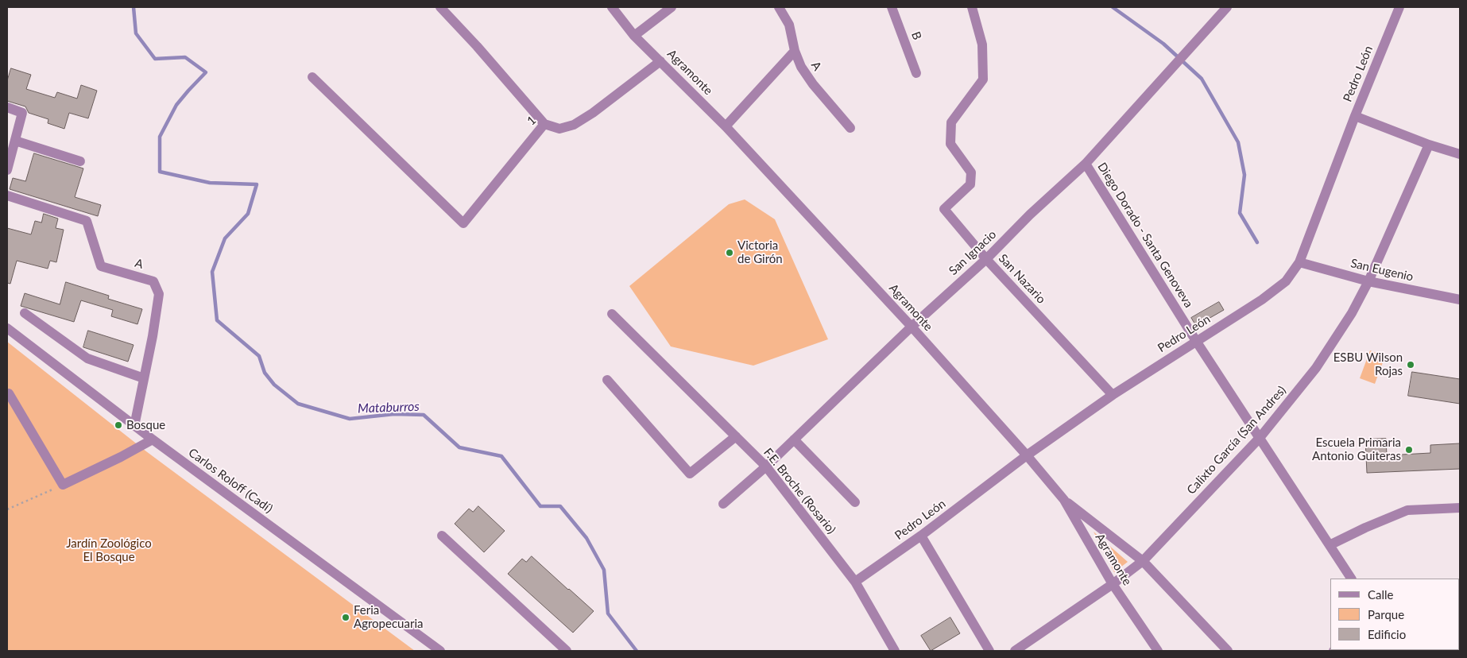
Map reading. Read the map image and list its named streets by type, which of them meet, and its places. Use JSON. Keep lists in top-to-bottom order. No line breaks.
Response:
{"streets":{"street":["B","A","Agramonte","Pedro León","1","Diego Dorado - Santa Genoveva","San Ignacio","San Eugenio","San Nazario","Calixto García (San Andres)","Carlos Roloff (Cadí)","F.E. Broche (Rosario)"]},"crossings":[["A","Carlos Roloff (Cadí)"],["Agramonte","Pedro León"],["Agramonte","1"],["Agramonte","San Ignacio"],["Agramonte","Calixto García (San Andres)"],["Pedro León","Diego Dorado - Santa Genoveva"],["Pedro León","San Eugenio"],["Pedro León","San Nazario"],["Pedro León","F.E. Broche (Rosario)"],["Diego Dorado - Santa Genoveva","San Ignacio"],["Diego Dorado - Santa Genoveva","Calixto García (San Andres)"],["San Ignacio","San Nazario"],["San Ignacio","F.E. Broche (Rosario)"],["San Eugenio","Calixto García (San Andres)"]],"water":["Mataburros"],"parks":["Jardín Zoológico El Bosque"],"places":["Victoria de Girón","ESBU Wilson Rojas","Bosque","Escuela Primaria Antonio Guiteras","Feria Agropecuaria"],"legend":["Calle","Parque","Edificio"]}
